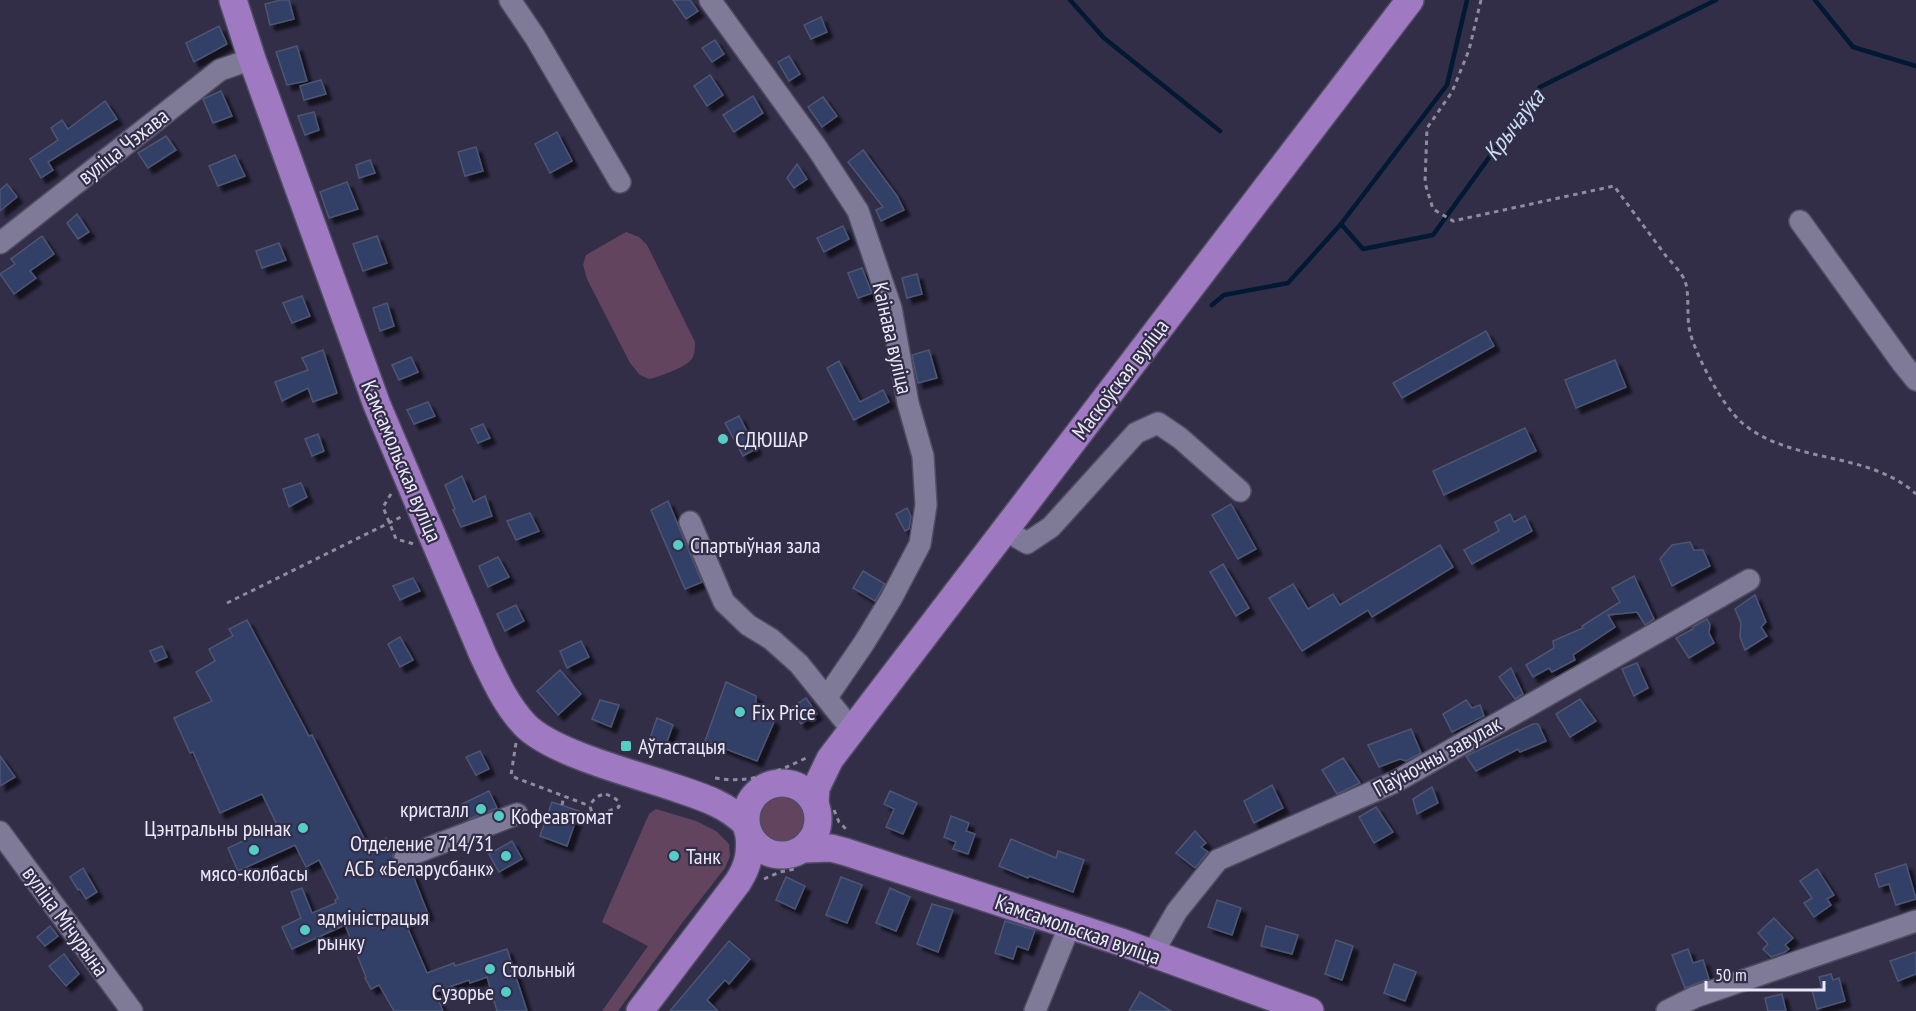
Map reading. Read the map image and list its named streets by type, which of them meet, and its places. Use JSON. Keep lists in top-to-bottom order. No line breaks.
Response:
{"streets":{"main road":["Маскоўская вуліца","Камсамольская вуліца"],"street":["вуліца Чэхава","Каінава вуліца","Паўночны завулак","вуліца Мічурына"]},"crossings":[["вуліца Чэхава","Камсамольская вуліца"],["Маскоўская вуліца","Камсамольская вуліца"],["Камсамольская вуліца","Паўночны завулак"]],"water":["Крычаўка"],"places":{"other":["СДЮШАР","Спартыўная зала","Fix Price","кристалл","Кофеавтомат","Цэнтральны рынак","мясо-колбасы","Отделение 714/31 АСБ «Беларусбанк»","Танк","адміністрацыя рынку","Стольный","Сузорье"],"transit":["Аўтастацыя"]},"scale_bar":"50 m"}
